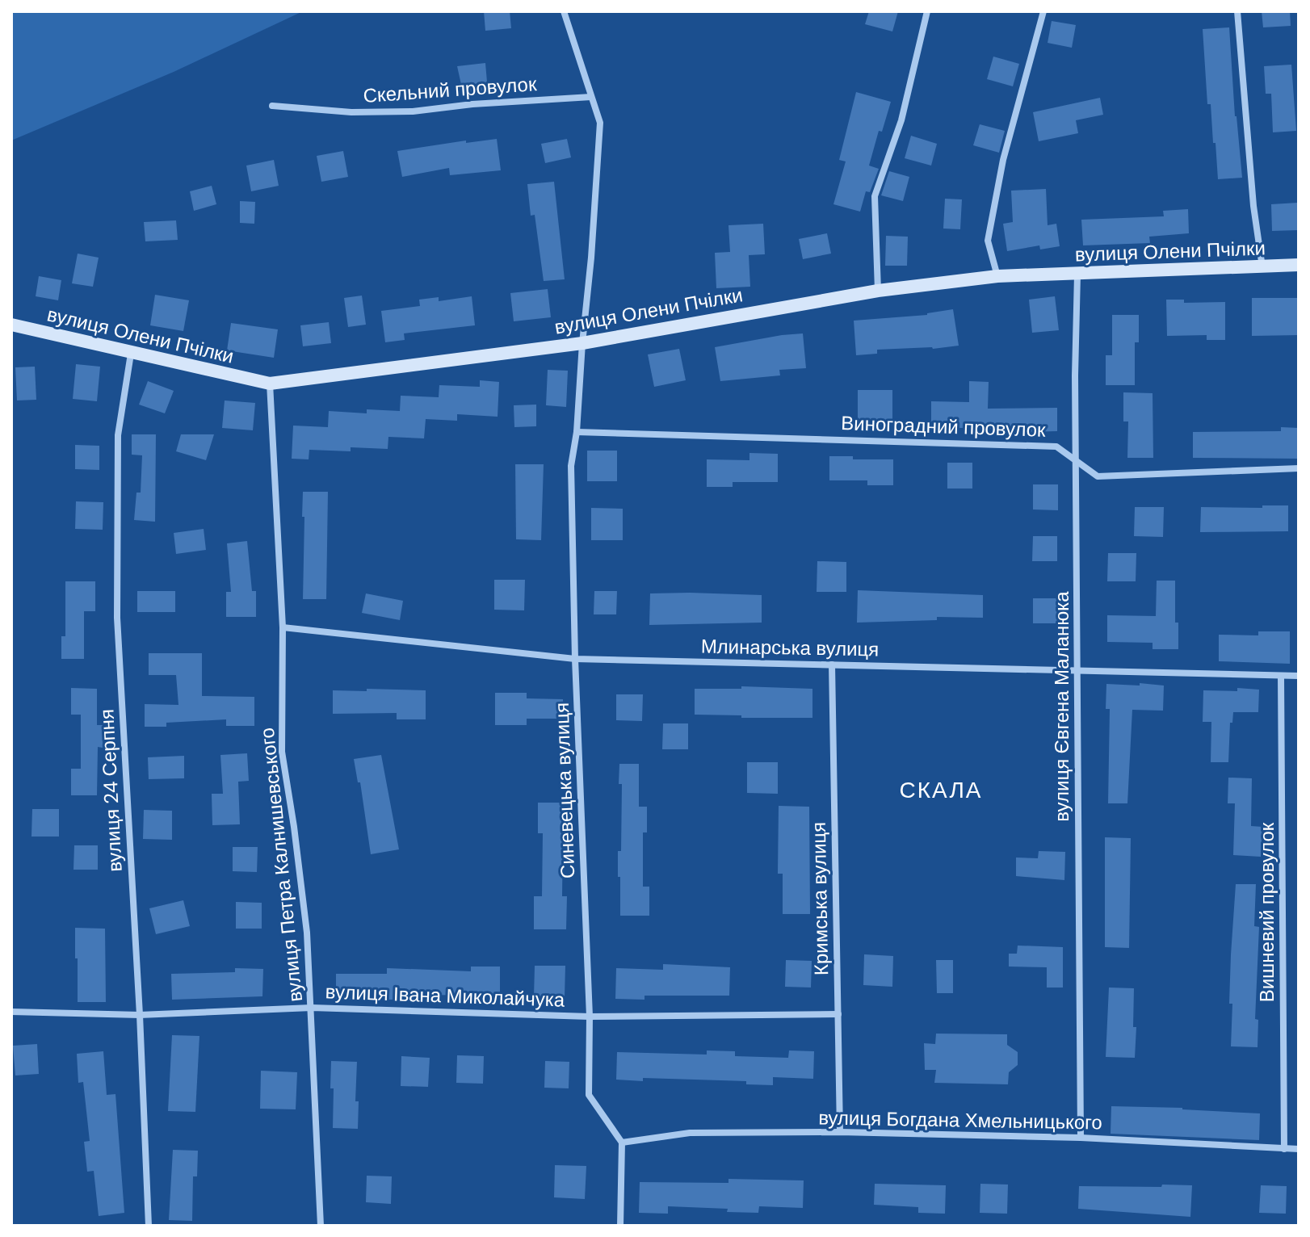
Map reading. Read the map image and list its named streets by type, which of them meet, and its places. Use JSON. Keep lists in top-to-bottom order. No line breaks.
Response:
{"streets":{"street":["Скельний провулок","вулиця Олени Пчілки","Виноградний провулок","Млинарська вулиця","вулиця Євгена Маланюка","вулиця 24 Серпня","Синевецька вулиця","вулиця Петра Калнишевського","Кримська вулиця","Вишневий провулок","вулиця Івана Миколайчука","вулиця Богдана Хмельницького"]},"crossings":[["вулиця Олени Пчілки","вулиця Євгена Маланюка"],["вулиця Олени Пчілки","вулиця 24 Серпня"],["вулиця Олени Пчілки","Синевецька вулиця"],["вулиця Олени Пчілки","вулиця Петра Калнишевського"],["Виноградний провулок","вулиця Євгена Маланюка"],["Виноградний провулок","Синевецька вулиця"],["Млинарська вулиця","вулиця Євгена Маланюка"],["Млинарська вулиця","Синевецька вулиця"],["Млинарська вулиця","вулиця Петра Калнишевського"],["Млинарська вулиця","Кримська вулиця"],["Млинарська вулиця","Вишневий провулок"],["вулиця Євгена Маланюка","вулиця Богдана Хмельницького"],["вулиця 24 Серпня","вулиця Івана Миколайчука"],["Синевецька вулиця","вулиця Івана Миколайчука"],["Синевецька вулиця","вулиця Богдана Хмельницького"],["вулиця Петра Калнишевського","вулиця Івана Миколайчука"],["Кримська вулиця","вулиця Івана Миколайчука"],["Кримська вулиця","вулиця Богдана Хмельницького"],["Вишневий провулок","вулиця Богдана Хмельницького"]],"districts":["СКАЛА"]}
